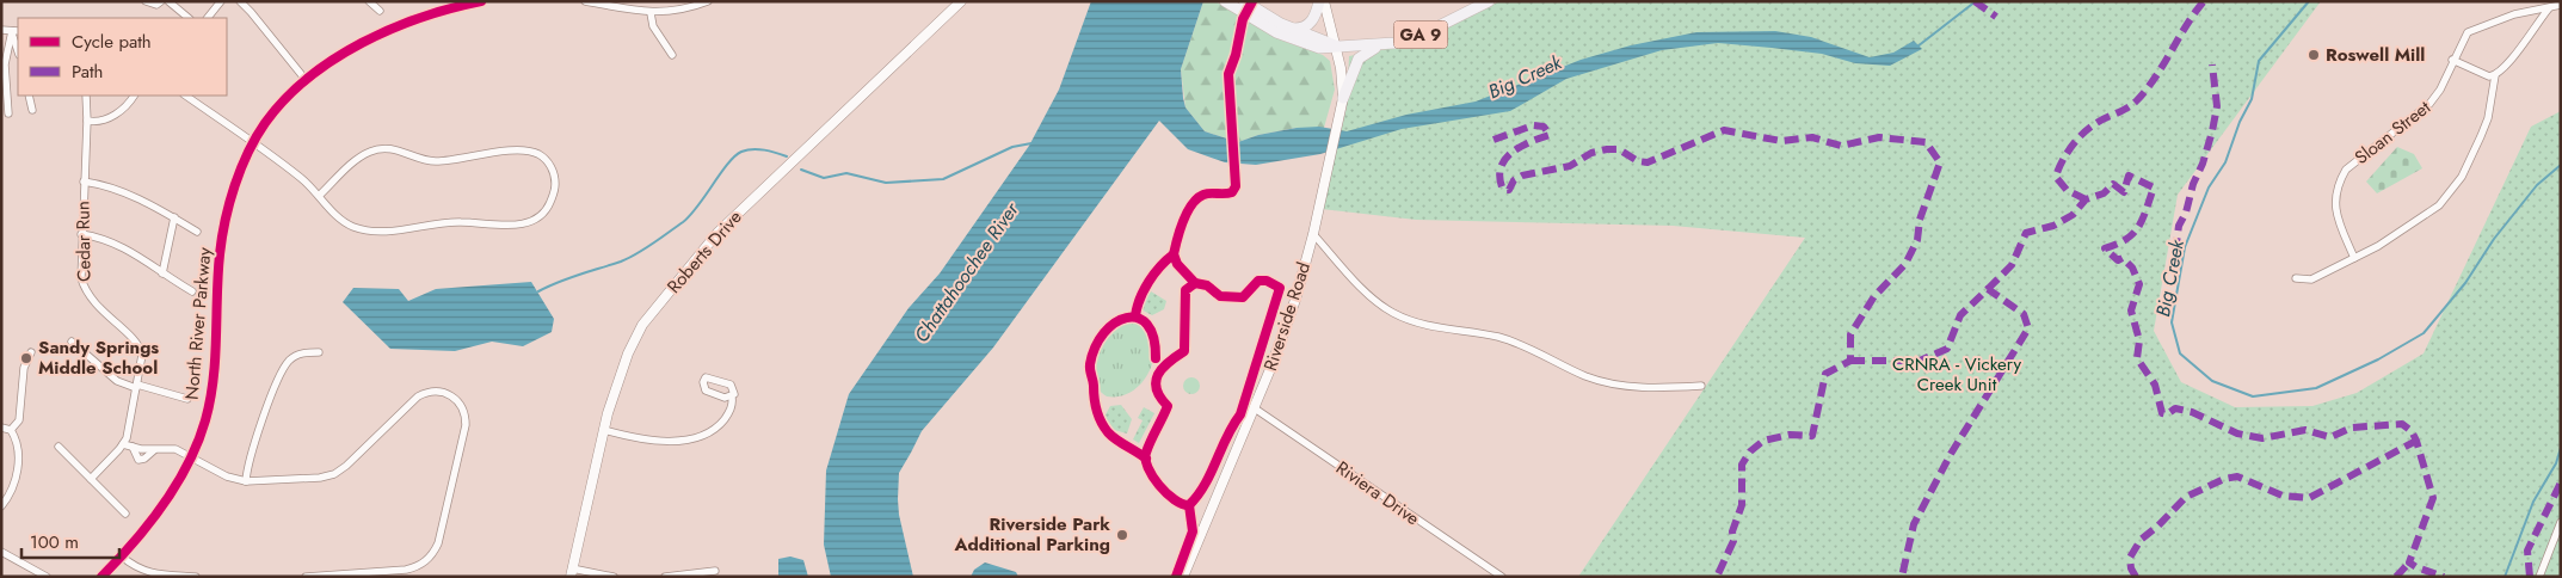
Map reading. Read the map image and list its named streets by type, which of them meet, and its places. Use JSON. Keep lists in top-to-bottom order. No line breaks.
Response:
{"streets":{"main road":["GA 9"],"street":["Sloan Street","Cedar Run","Roberts Drive","Riverside Road","North River Parkway","Riviera Drive"]},"crossings":[["GA 9","Riverside Road"],["Riverside Road","Riviera Drive"]],"water":["Big Creek","Chattahoochee River"],"parks":["CRNRA - Vickery Creek Unit"],"places":["Roswell Mill","Sandy Springs Middle School","Riverside Park Additional Parking"],"legend":["Cycle path","Path"],"scale_bar":"100 m"}
